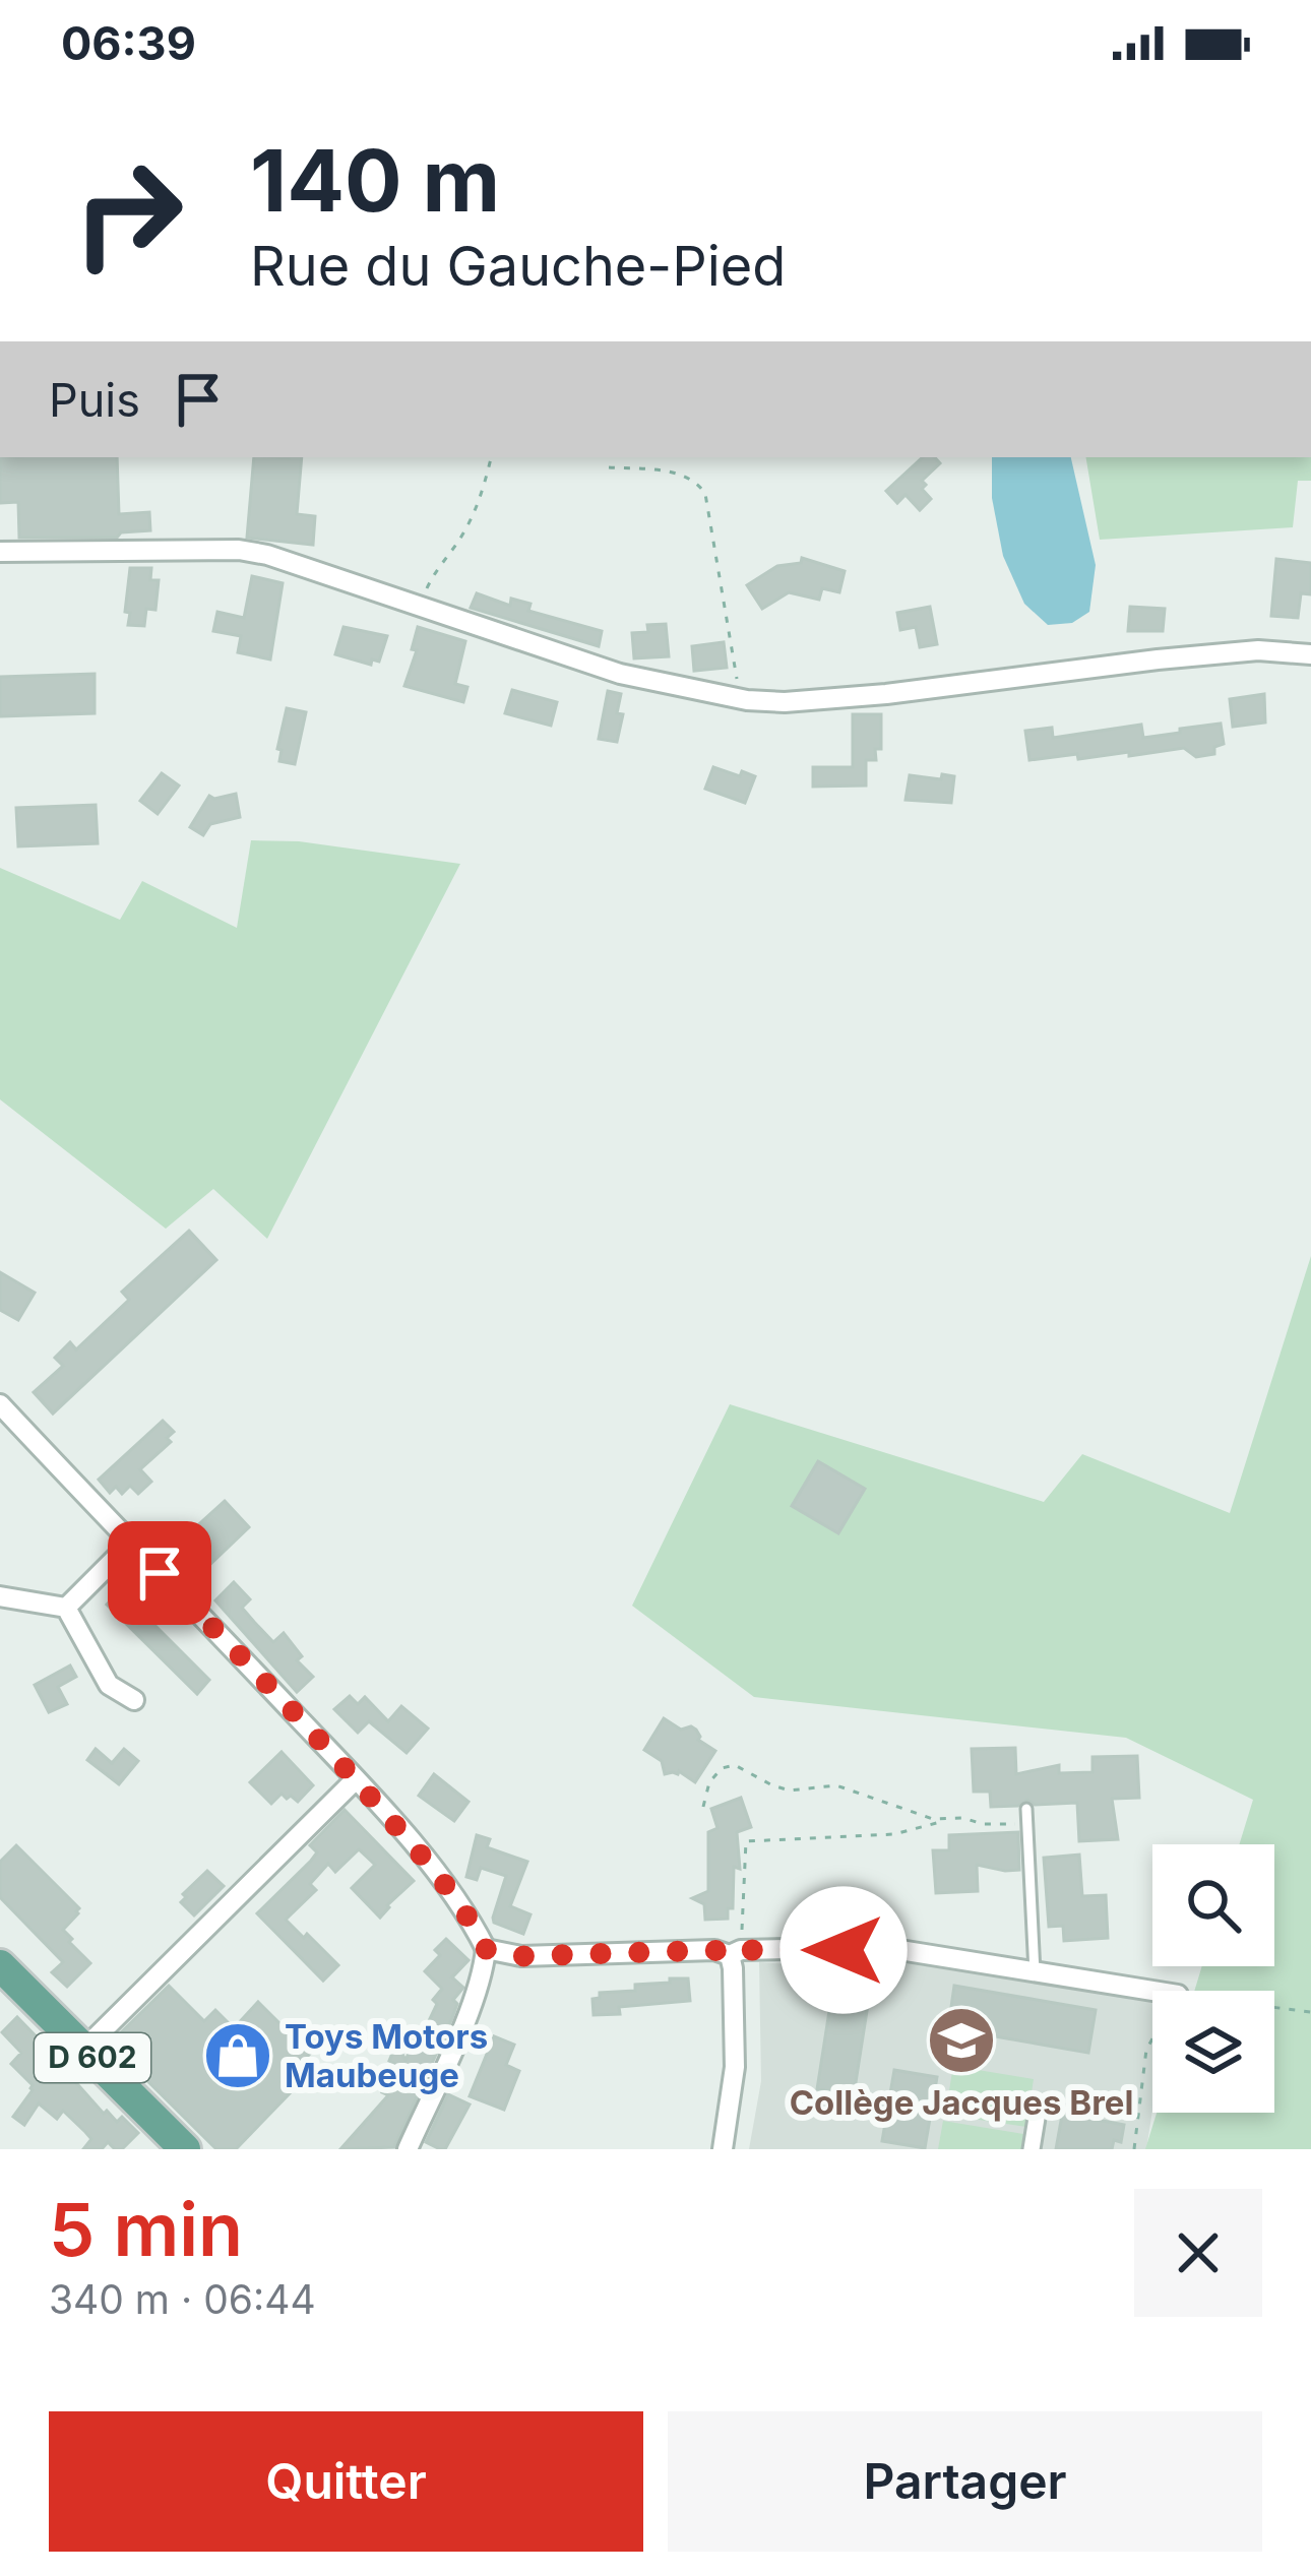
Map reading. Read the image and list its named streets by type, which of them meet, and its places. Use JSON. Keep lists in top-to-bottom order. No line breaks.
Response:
{"streets":{"main road":["D 602"]},"places":{"school or university":["Collège Jacques Brel"],"shop":["Toys Motors Maubeuge"]},"page":{"status":"06:39","turn":["140 m","Rue du Gauche-Pied"],"then":"Puis","heading":["5 min","340 m · 06:44"],"buttons":["Quitter","Partager"]}}
